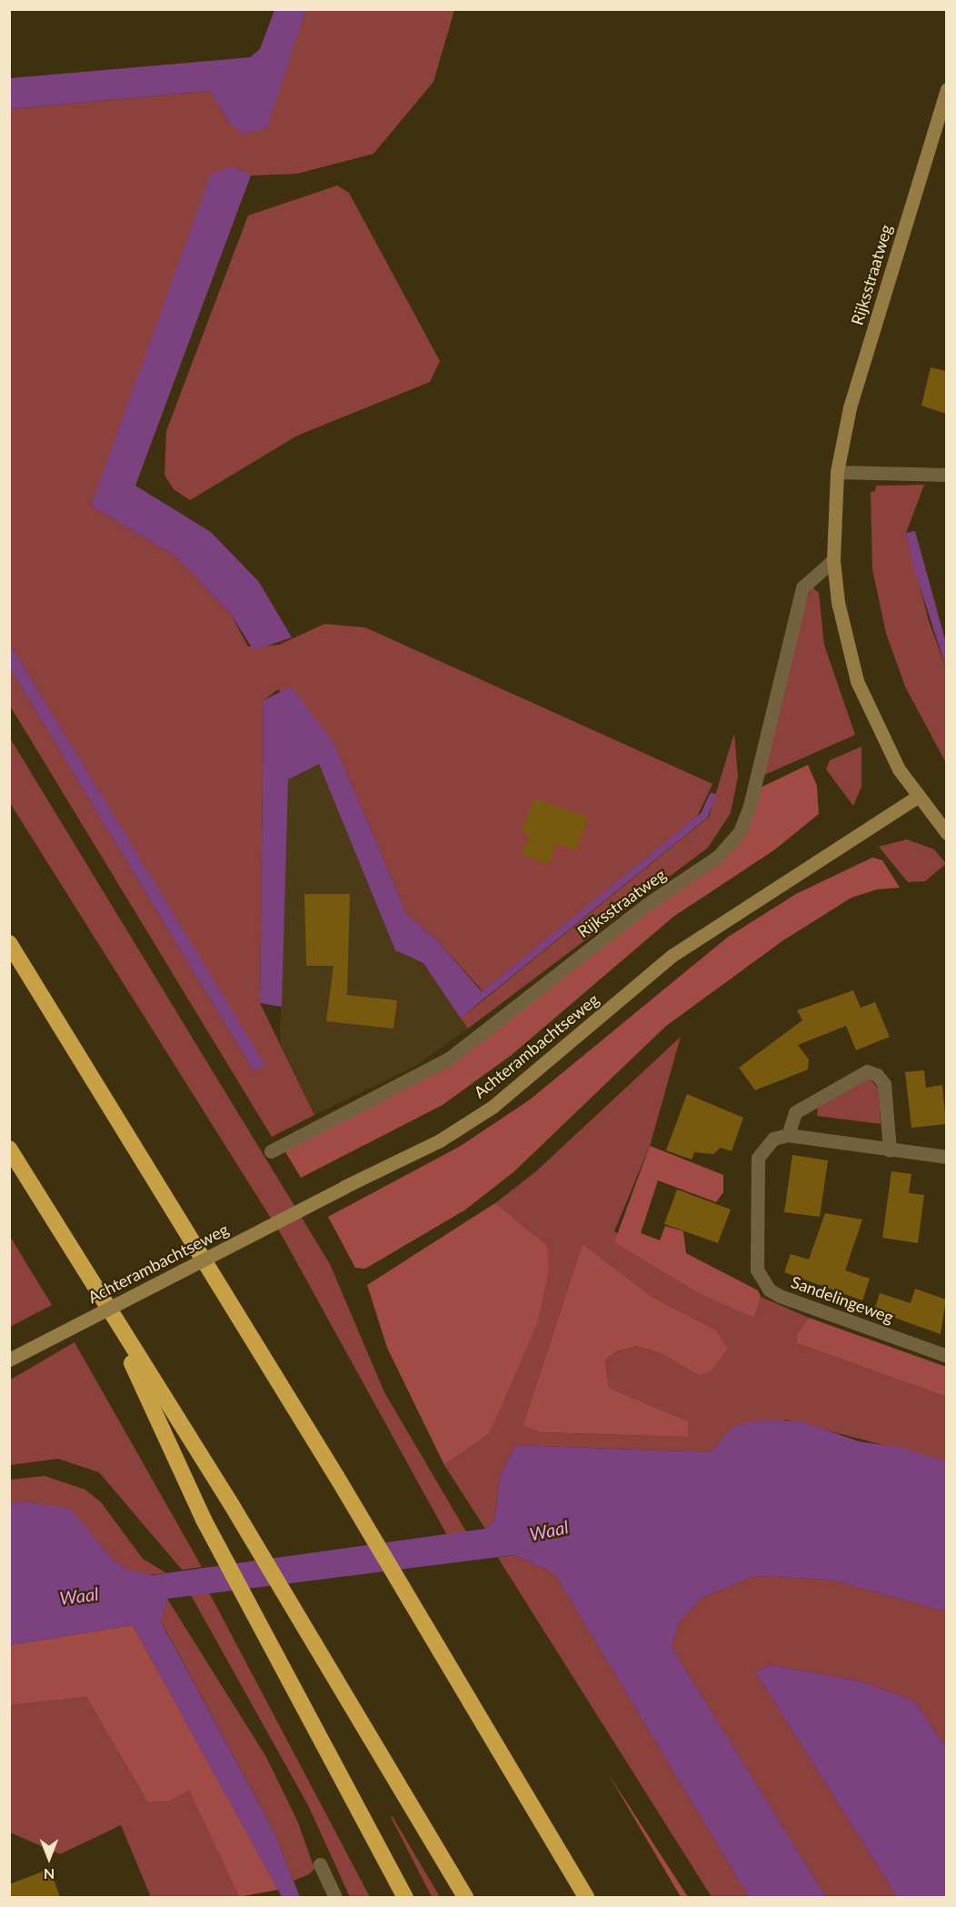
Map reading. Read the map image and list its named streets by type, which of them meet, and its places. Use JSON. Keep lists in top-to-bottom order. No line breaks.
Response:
{"streets":{"street":["Rijksstraatweg","Achterambachtseweg","Sandelingeweg"]},"crossings":[["Rijksstraatweg","Achterambachtseweg"]],"water":["Waal"],"north":"bottom"}
